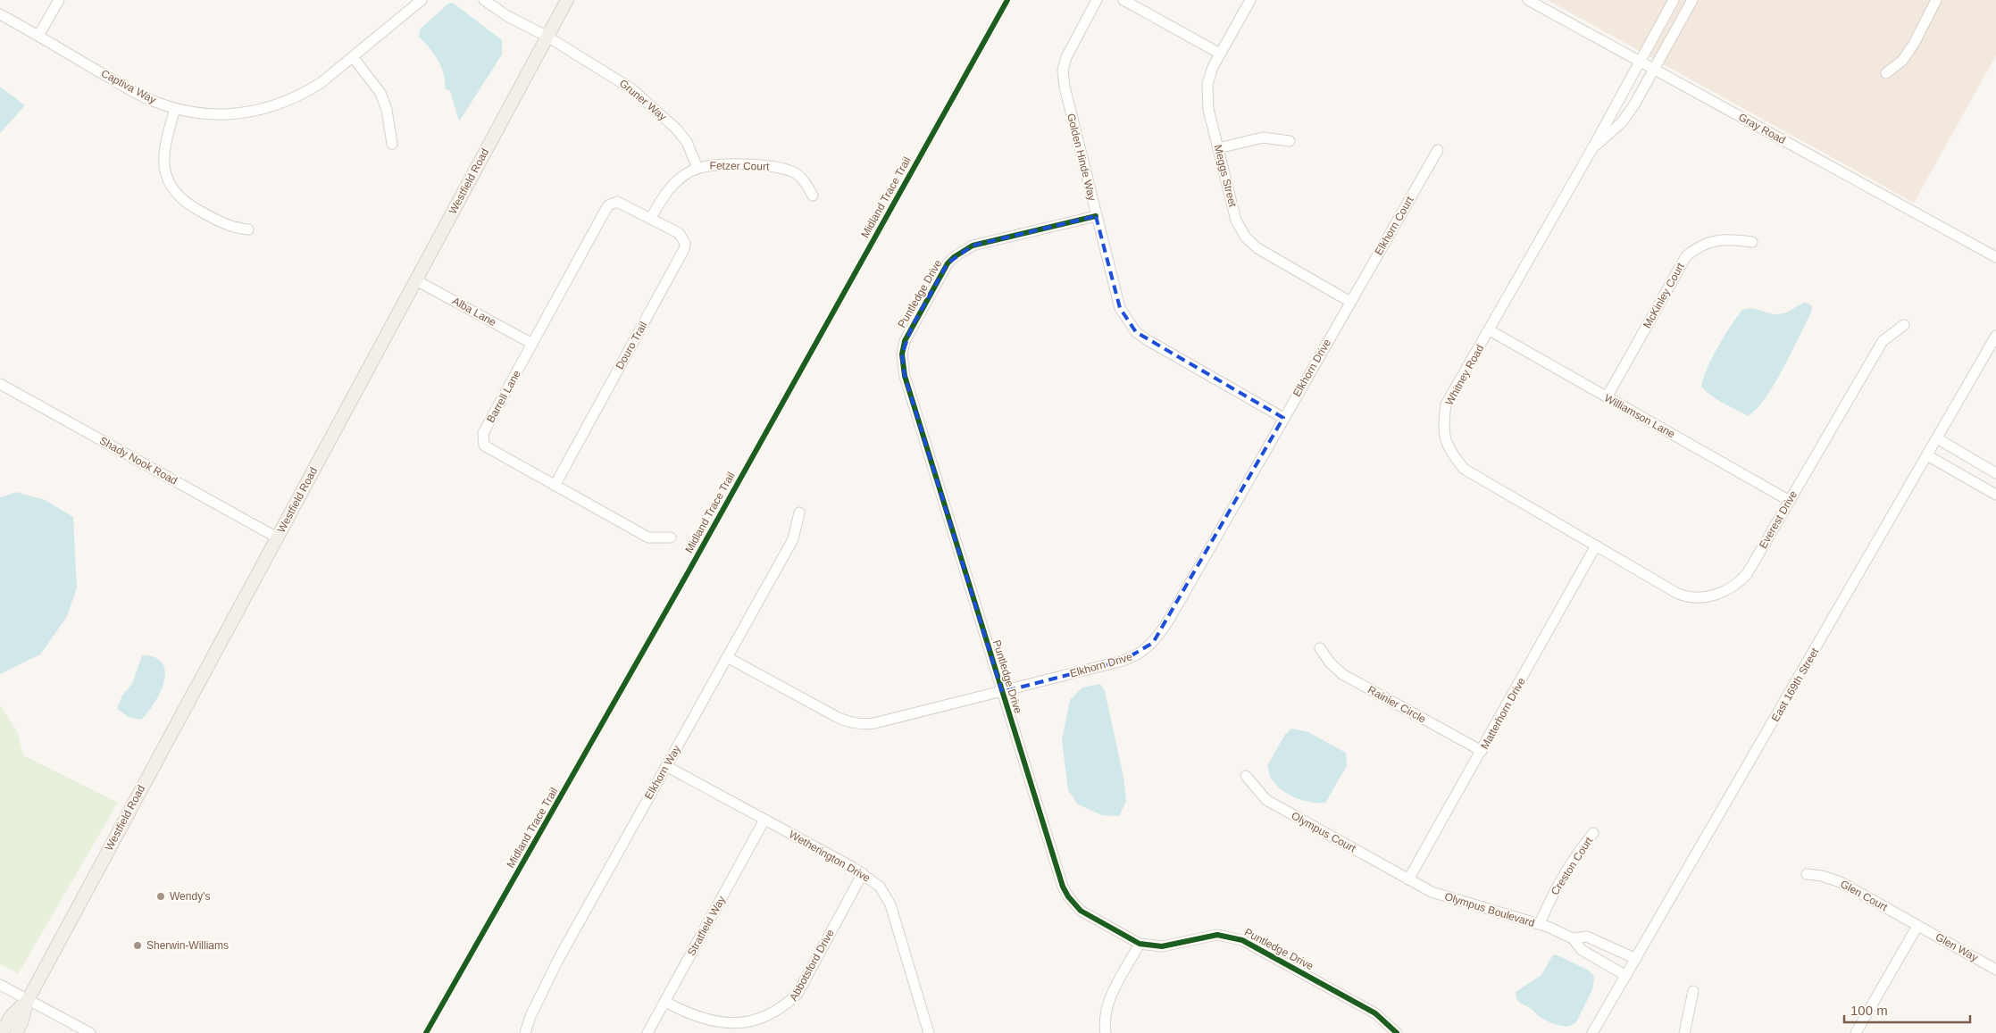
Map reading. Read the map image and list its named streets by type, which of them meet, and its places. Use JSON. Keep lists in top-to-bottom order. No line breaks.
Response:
{"streets":{"main road":["Westfield Road"],"street":["Captiva Way","Gruner Way","Gray Road","Golden Hinde Way","Fetzer Court","Meggs Street","Elkhorn Court","Puntledge Drive","McKinley Court","Alba Lane","Douro Trail","Elkhorn Drive","Whitney Road","Barrell Lane","Williamson Lane","Shady Nook Road","Everest Drive","East 169th Street","Rainier Circle","Matterhorn Drive","Elkhorn Way","Olympus Court","Wetherington Drive","Creston Court","Glen Court","Olympus Boulevard","Stratfield Way","Glen Way","Abbotsford Drive"],"cycle path":["Midland Trace Trail"]},"crossings":[["Gruner Way","Fetzer Court"],["Gruner Way","Westfield Road"],["Gray Road","Whitney Road"],["Golden Hinde Way","Puntledge Drive"],["Golden Hinde Way","Elkhorn Drive"],["Fetzer Court","Douro Trail"],["Fetzer Court","Barrell Lane"],["Meggs Street","Elkhorn Court"],["Meggs Street","Elkhorn Drive"],["Westfield Road","Alba Lane"],["Westfield Road","Shady Nook Road"],["Elkhorn Court","Elkhorn Drive"],["Puntledge Drive","Elkhorn Drive"],["McKinley Court","Williamson Lane"],["Alba Lane","Barrell Lane"],["Douro Trail","Barrell Lane"],["Elkhorn Drive","Elkhorn Way"],["Whitney Road","Williamson Lane"],["Whitney Road","Everest Drive"],["Whitney Road","Matterhorn Drive"],["Williamson Lane","Everest Drive"],["Everest Drive","Matterhorn Drive"],["East 169th Street","Olympus Boulevard"],["Rainier Circle","Matterhorn Drive"],["Matterhorn Drive","Olympus Court"],["Matterhorn Drive","Olympus Boulevard"],["Elkhorn Way","Wetherington Drive"],["Olympus Court","Olympus Boulevard"],["Wetherington Drive","Stratfield Way"],["Wetherington Drive","Abbotsford Drive"],["Creston Court","Olympus Boulevard"],["Glen Court","Glen Way"],["Stratfield Way","Abbotsford Drive"]],"places":["Wendy's","Sherwin-Williams"],"scale_bar":"100 m"}
